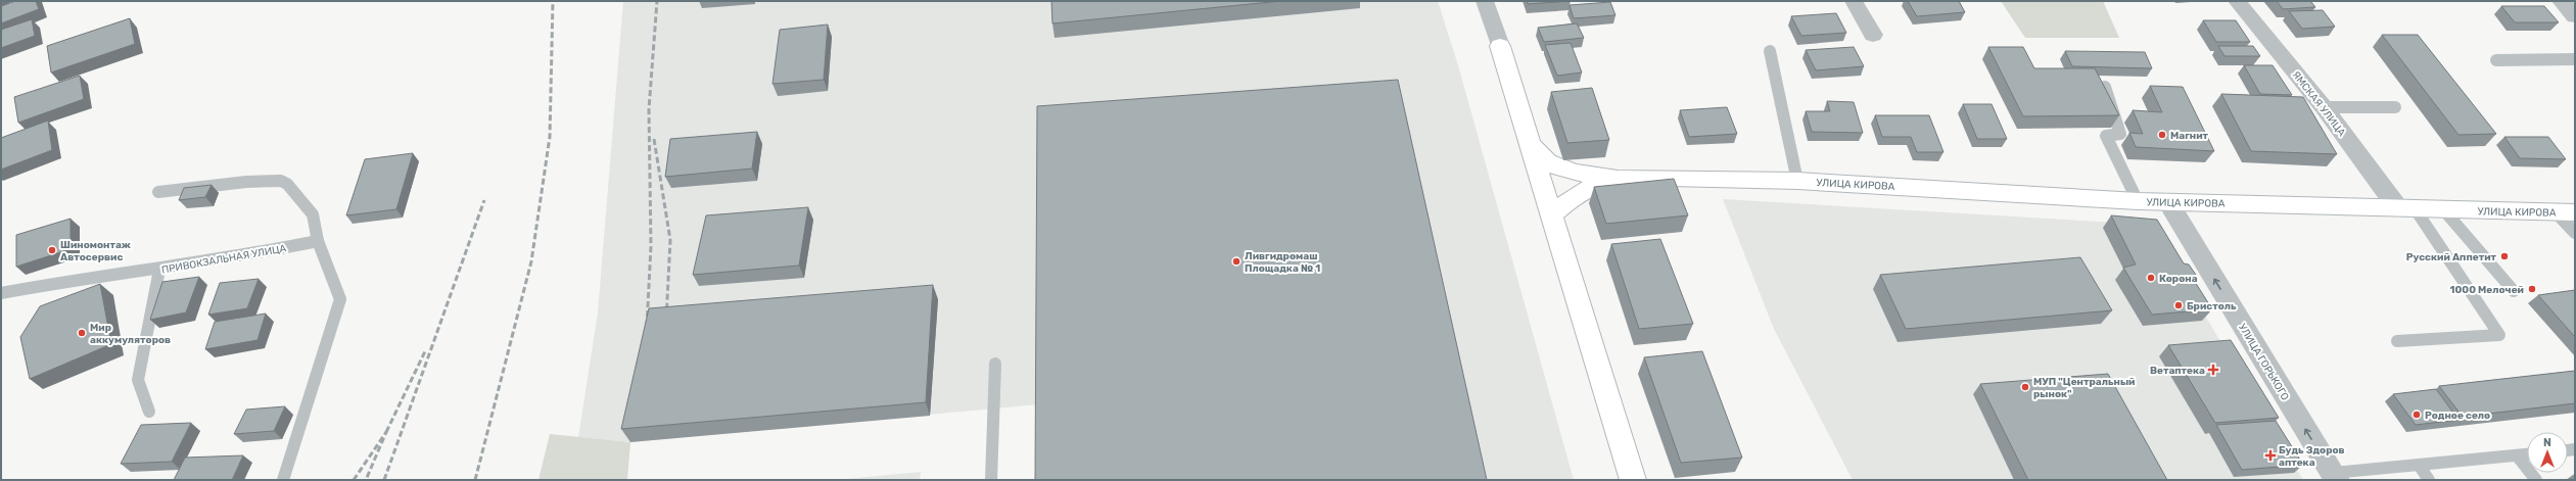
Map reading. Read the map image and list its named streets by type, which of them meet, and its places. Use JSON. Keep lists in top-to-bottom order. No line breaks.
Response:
{"streets":{"street":["ЯМСКАЯ УЛИЦА","УЛИЦА КИРОВА","УЛИЦА ГОРЬКОГО"],"lane":["ПРИВОКЗАЛЬНАЯ УЛИЦА"]},"crossings":[["ЯМСКАЯ УЛИЦА","УЛИЦА КИРОВА"],["УЛИЦА КИРОВА","УЛИЦА ГОРЬКОГО"]],"one_way":["УЛИЦА ГОРЬКОГО"],"places":{"other":["Магнит","Шиномонтаж Автосервис","Русский Аппетит","Ливгидромаш Площадка № 1","Корона","1000 Мелочей","Бристоль","Мир аккумуляторов","МУП \"Центральный рынок\"","Родное село"],"health":["Ветаптека","Будь Здоров аптека"]},"north":"top"}
